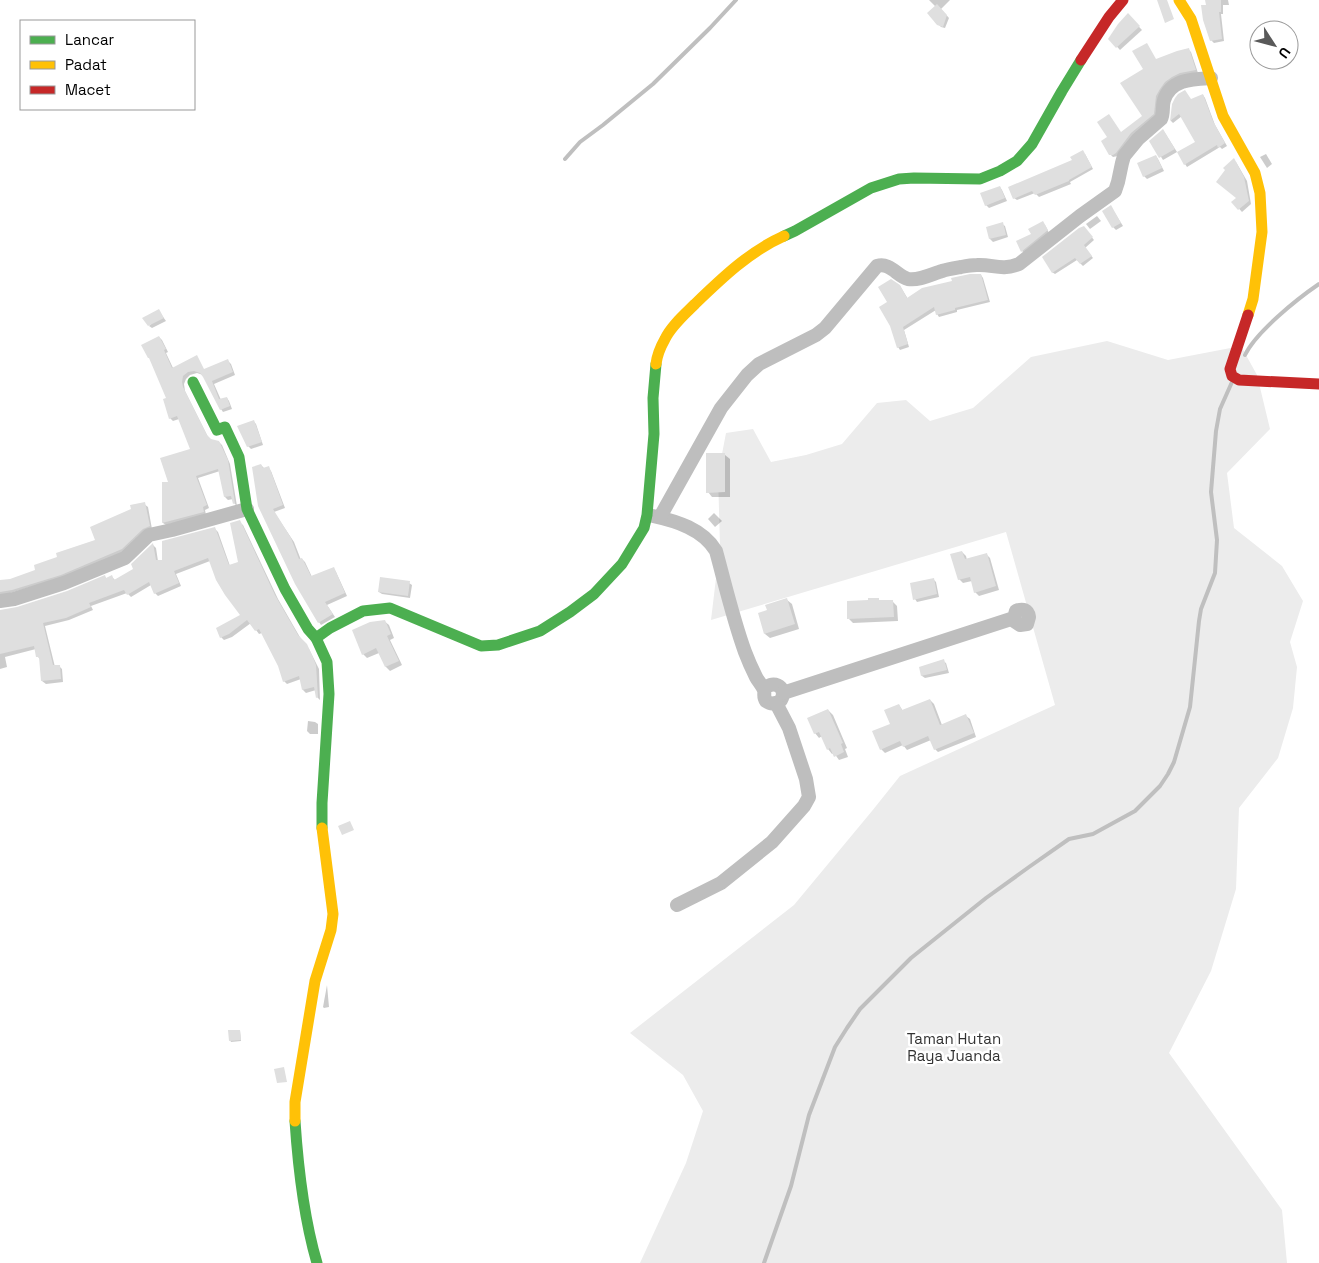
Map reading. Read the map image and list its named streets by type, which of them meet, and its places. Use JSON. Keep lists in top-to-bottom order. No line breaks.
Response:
{"parks":["Taman Hutan Raya Juanda"],"legend":["Lancar","Padat","Macet"],"north":"bottom right"}
